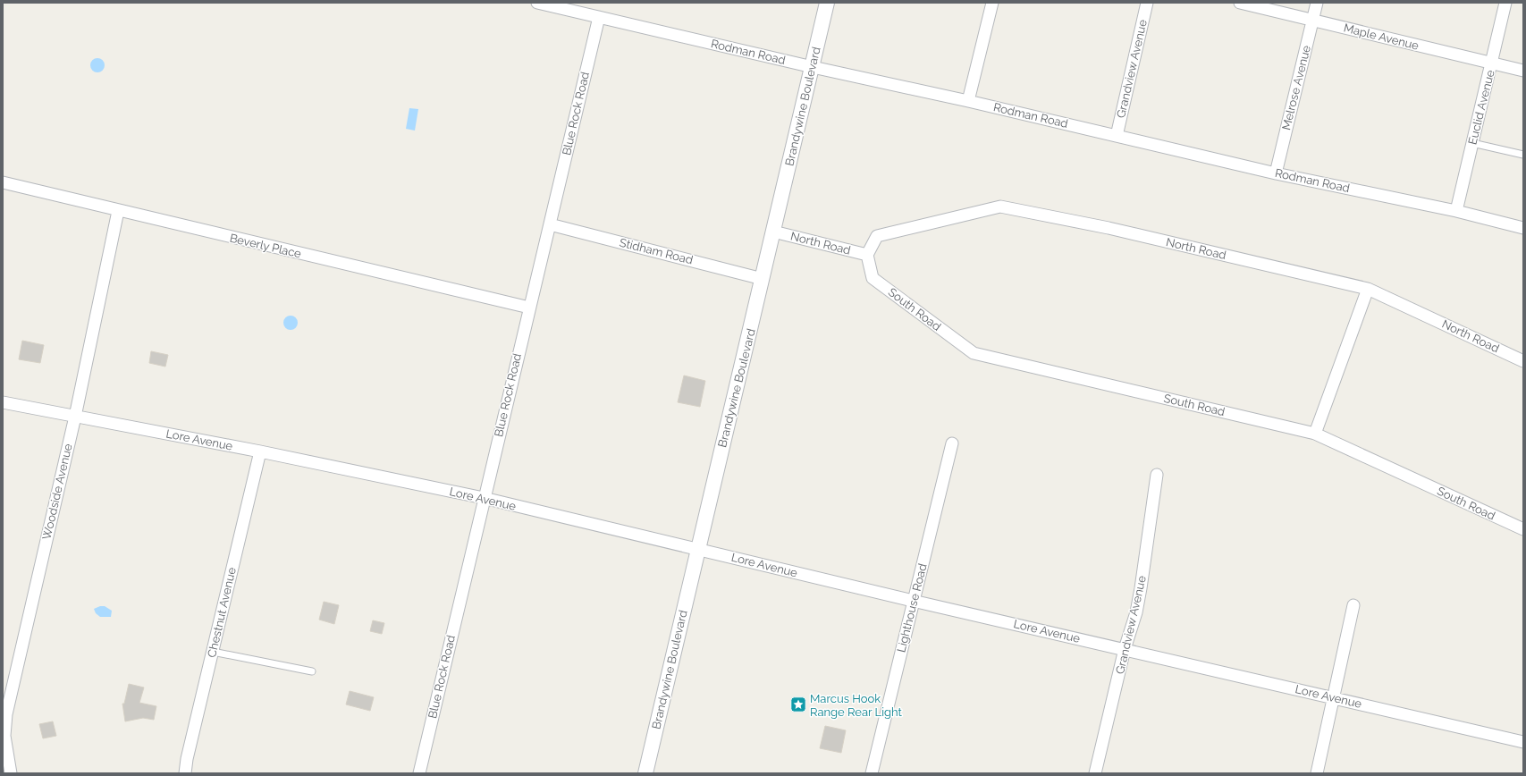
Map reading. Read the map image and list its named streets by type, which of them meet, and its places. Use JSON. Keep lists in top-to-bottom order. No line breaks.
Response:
{"streets":{"street":["Maple Avenue","Rodman Road","Grandview Avenue","Melrose Avenue","Brandywine Boulevard","Euclid Avenue","Blue Rock Road","North Road","Beverly Place","Stidham Road","South Road","Lore Avenue","Woodside Avenue","Lighthouse Road","Chestnut Avenue"]},"crossings":[["Maple Avenue","Melrose Avenue"],["Maple Avenue","Euclid Avenue"],["Rodman Road","Grandview Avenue"],["Rodman Road","Melrose Avenue"],["Rodman Road","Brandywine Boulevard"],["Rodman Road","Euclid Avenue"],["Rodman Road","Blue Rock Road"],["Grandview Avenue","Lore Avenue"],["Brandywine Boulevard","North Road"],["Brandywine Boulevard","Stidham Road"],["Brandywine Boulevard","Lore Avenue"],["Blue Rock Road","Beverly Place"],["Blue Rock Road","Stidham Road"],["Blue Rock Road","Lore Avenue"],["North Road","South Road"],["Beverly Place","Woodside Avenue"],["Lore Avenue","Woodside Avenue"],["Lore Avenue","Lighthouse Road"],["Lore Avenue","Chestnut Avenue"]],"places":{"place":["Marcus Hook Range Rear Light"]}}
